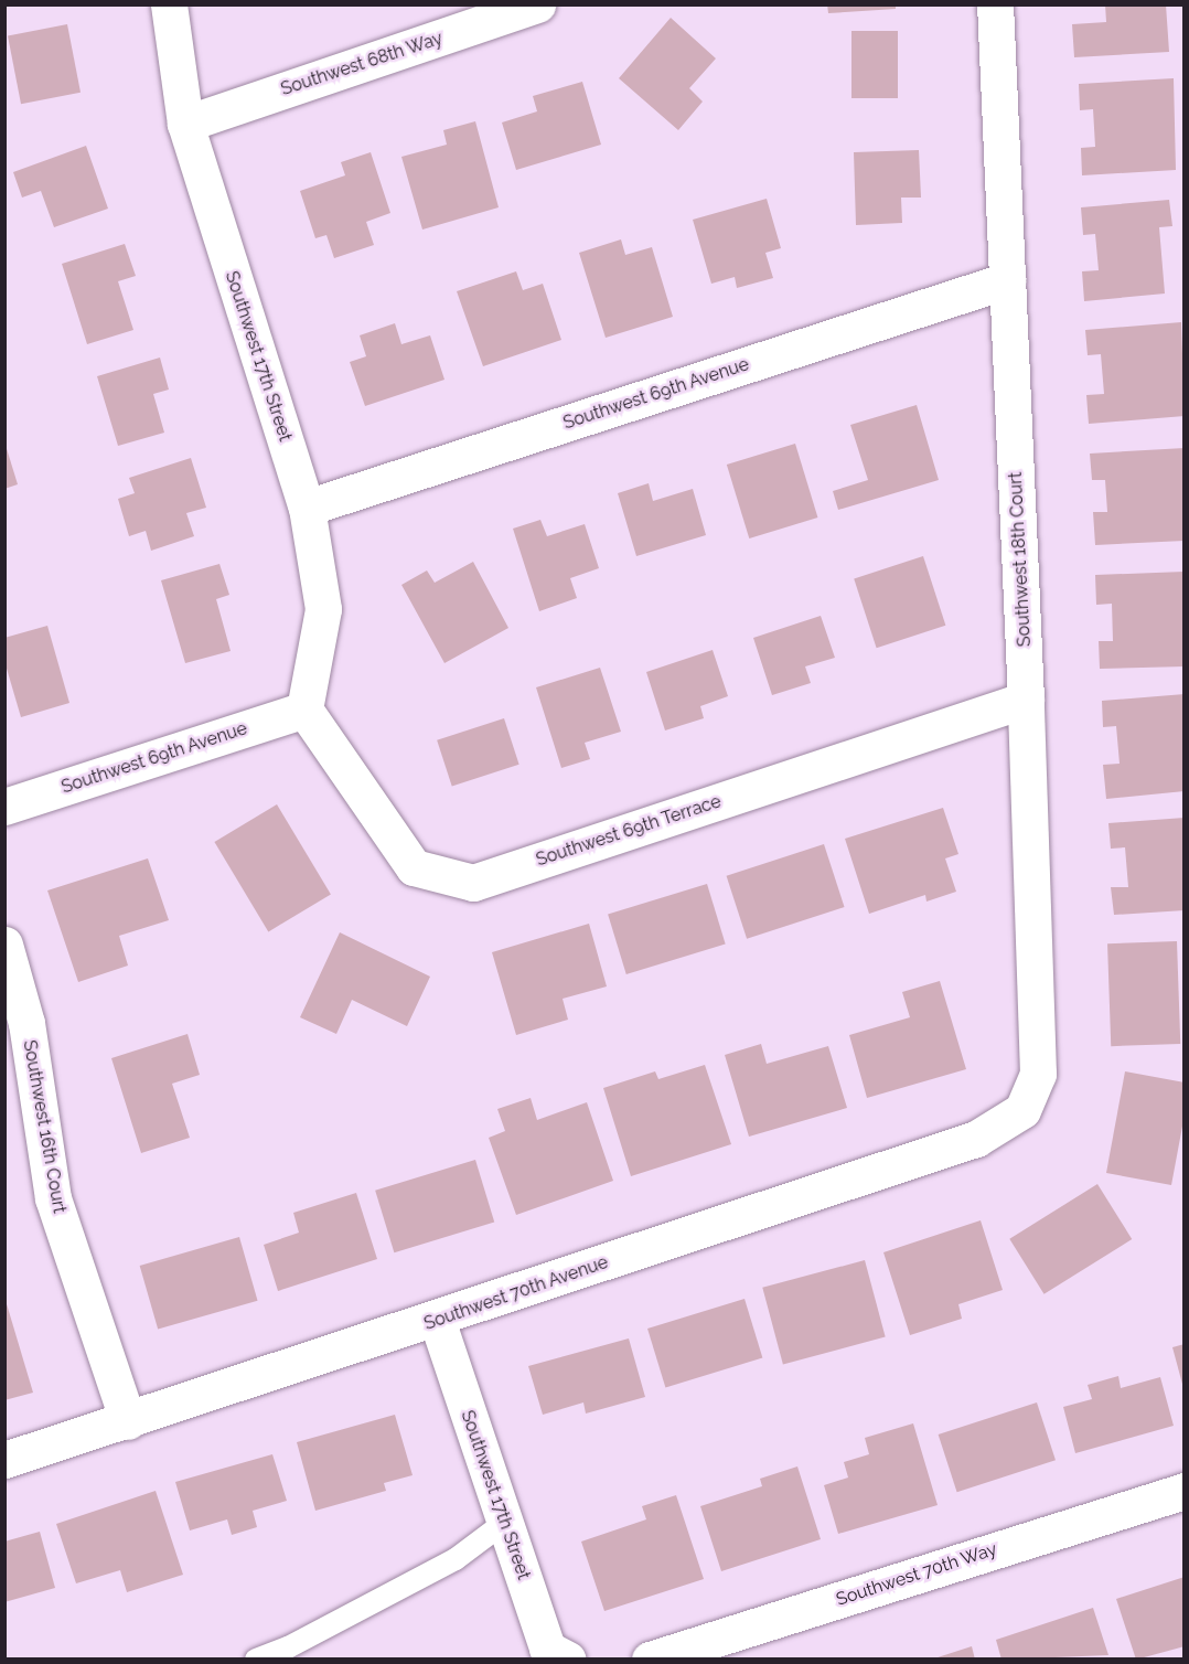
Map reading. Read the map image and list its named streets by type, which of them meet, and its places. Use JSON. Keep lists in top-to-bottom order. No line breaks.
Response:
{"streets":{"street":["Southwest 68th Way","Southwest 17th Street","Southwest 69th Avenue","Southwest 18th Court","Southwest 69th Terrace","Southwest 16th Court","Southwest 70th Avenue","Southwest 70th Way"]},"crossings":[["Southwest 68th Way","Southwest 17th Street"],["Southwest 17th Street","Southwest 69th Avenue"],["Southwest 17th Street","Southwest 69th Terrace"],["Southwest 17th Street","Southwest 70th Avenue"],["Southwest 69th Avenue","Southwest 18th Court"],["Southwest 69th Avenue","Southwest 69th Terrace"],["Southwest 18th Court","Southwest 69th Terrace"],["Southwest 18th Court","Southwest 70th Avenue"],["Southwest 16th Court","Southwest 70th Avenue"]]}
